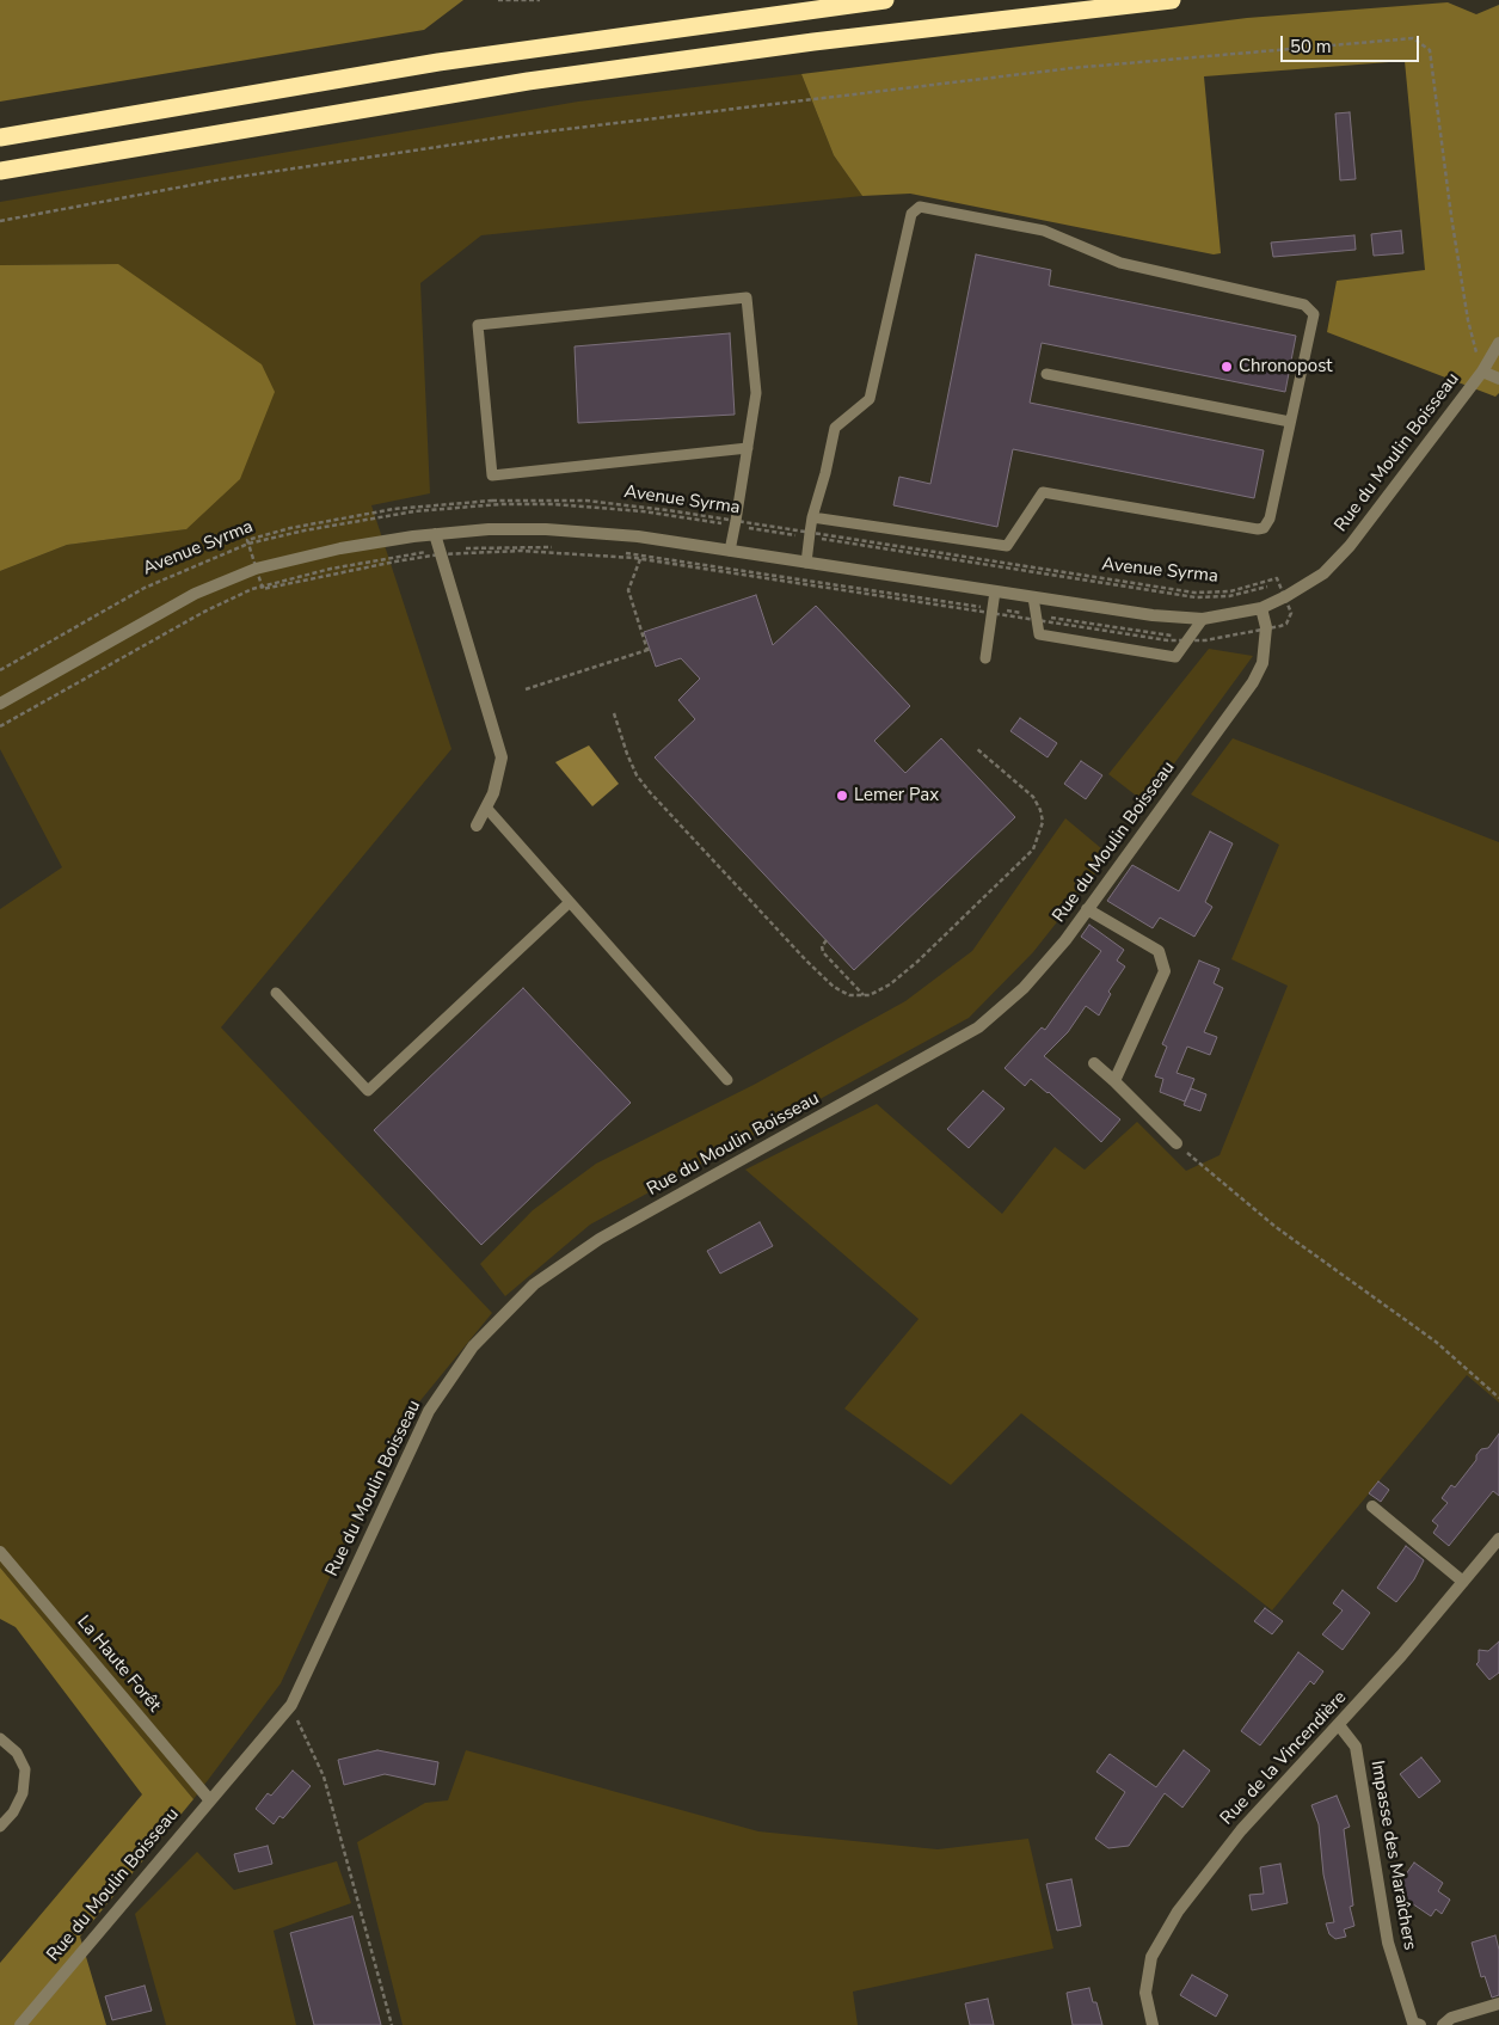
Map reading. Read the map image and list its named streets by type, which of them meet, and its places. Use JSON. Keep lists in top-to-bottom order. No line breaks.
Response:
{"streets":{"street":["Rue du Moulin Boisseau","La Haute Forêt","Rue de la Vincendière","Impasse des Maraîchers"],"path":["Avenue Syrma"]},"crossings":[["Rue du Moulin Boisseau","Avenue Syrma"],["Rue du Moulin Boisseau","La Haute Forêt"],["Rue de la Vincendière","Impasse des Maraîchers"]],"places":["Chronopost","Lemer Pax"],"scale_bar":"50 m"}
